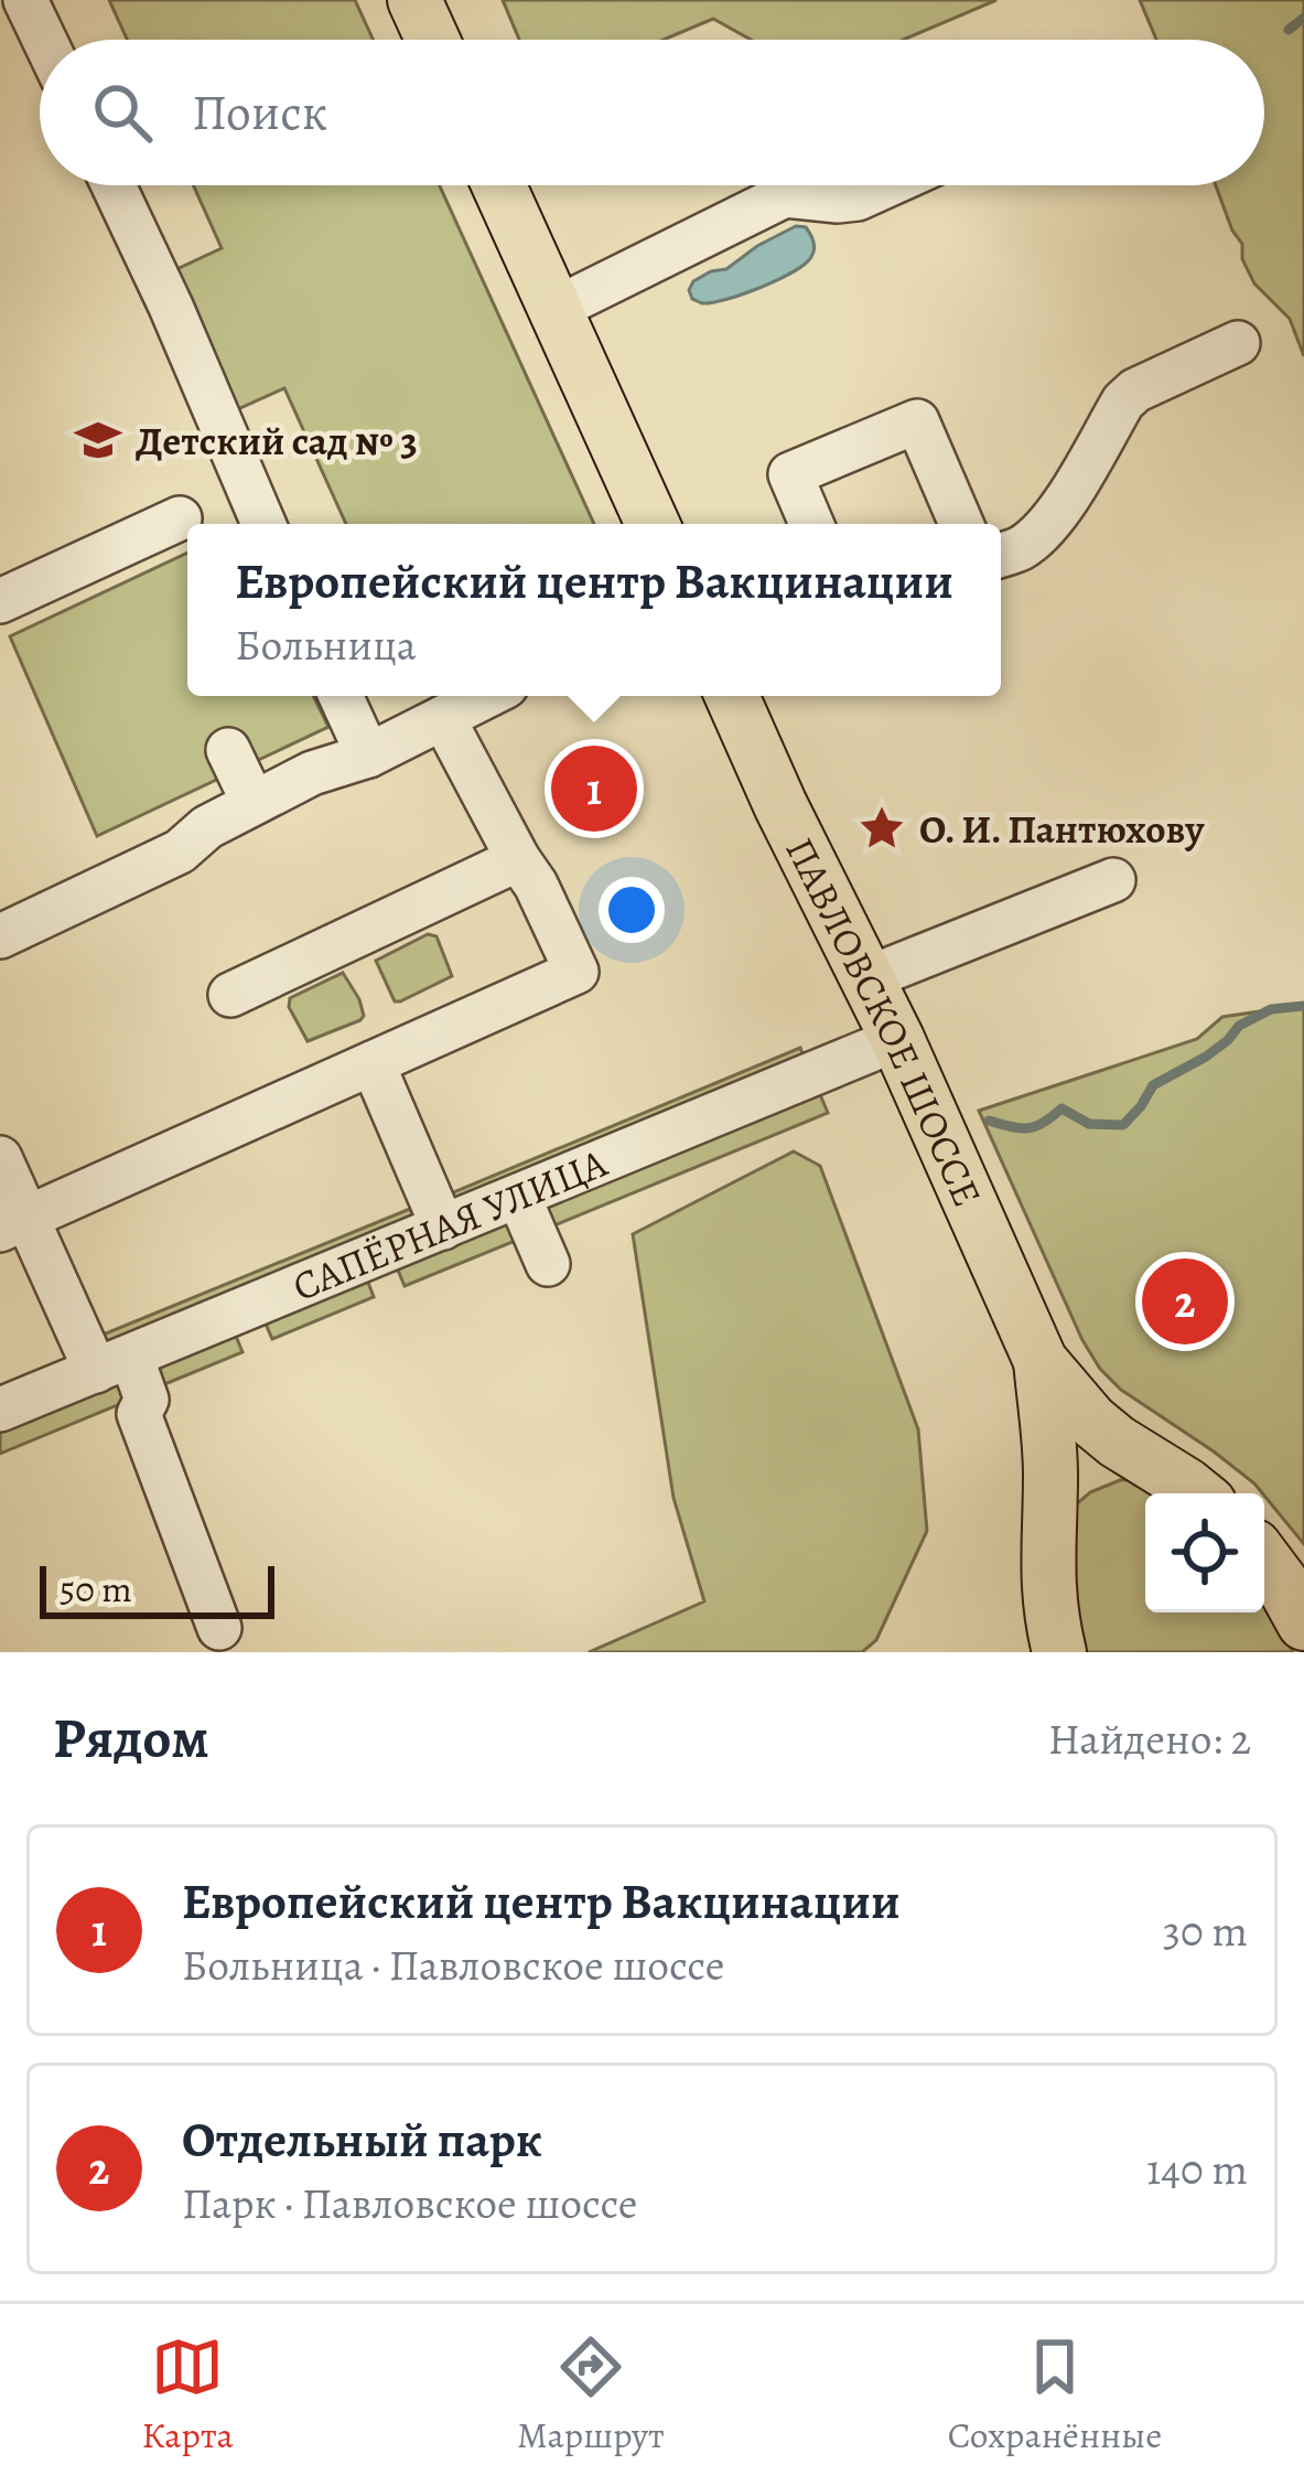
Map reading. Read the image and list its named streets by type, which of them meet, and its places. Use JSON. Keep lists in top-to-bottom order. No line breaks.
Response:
{"streets":{"main road":["ПАВЛОВСКОЕ ШОССЕ"],"street":["САПЁРНАЯ УЛИЦА"]},"crossings":[["ПАВЛОВСКОЕ ШОССЕ","САПЁРНАЯ УЛИЦА"]],"places":{"school or university":["Детский сад № 3"],"place":["О. И. Пантюхову"]},"scale_bar":"50 m","page":{"search":"Поиск","popup":["Европейский центр Вакцинации","Больница"],"pins":["1","2"],"scale":"50 m","heading":["Рядом","Найдено: 2"],"list":[{"mark":"1","name":"Европейский центр Вакцинации","note":"Больница · Павловское шоссе","value":"30 m"},{"mark":"2","name":"Отдельный парк","note":"Парк · Павловское шоссе","value":"140 m"}],"nav":["Карта","Маршрут","Сохранённые"]}}
